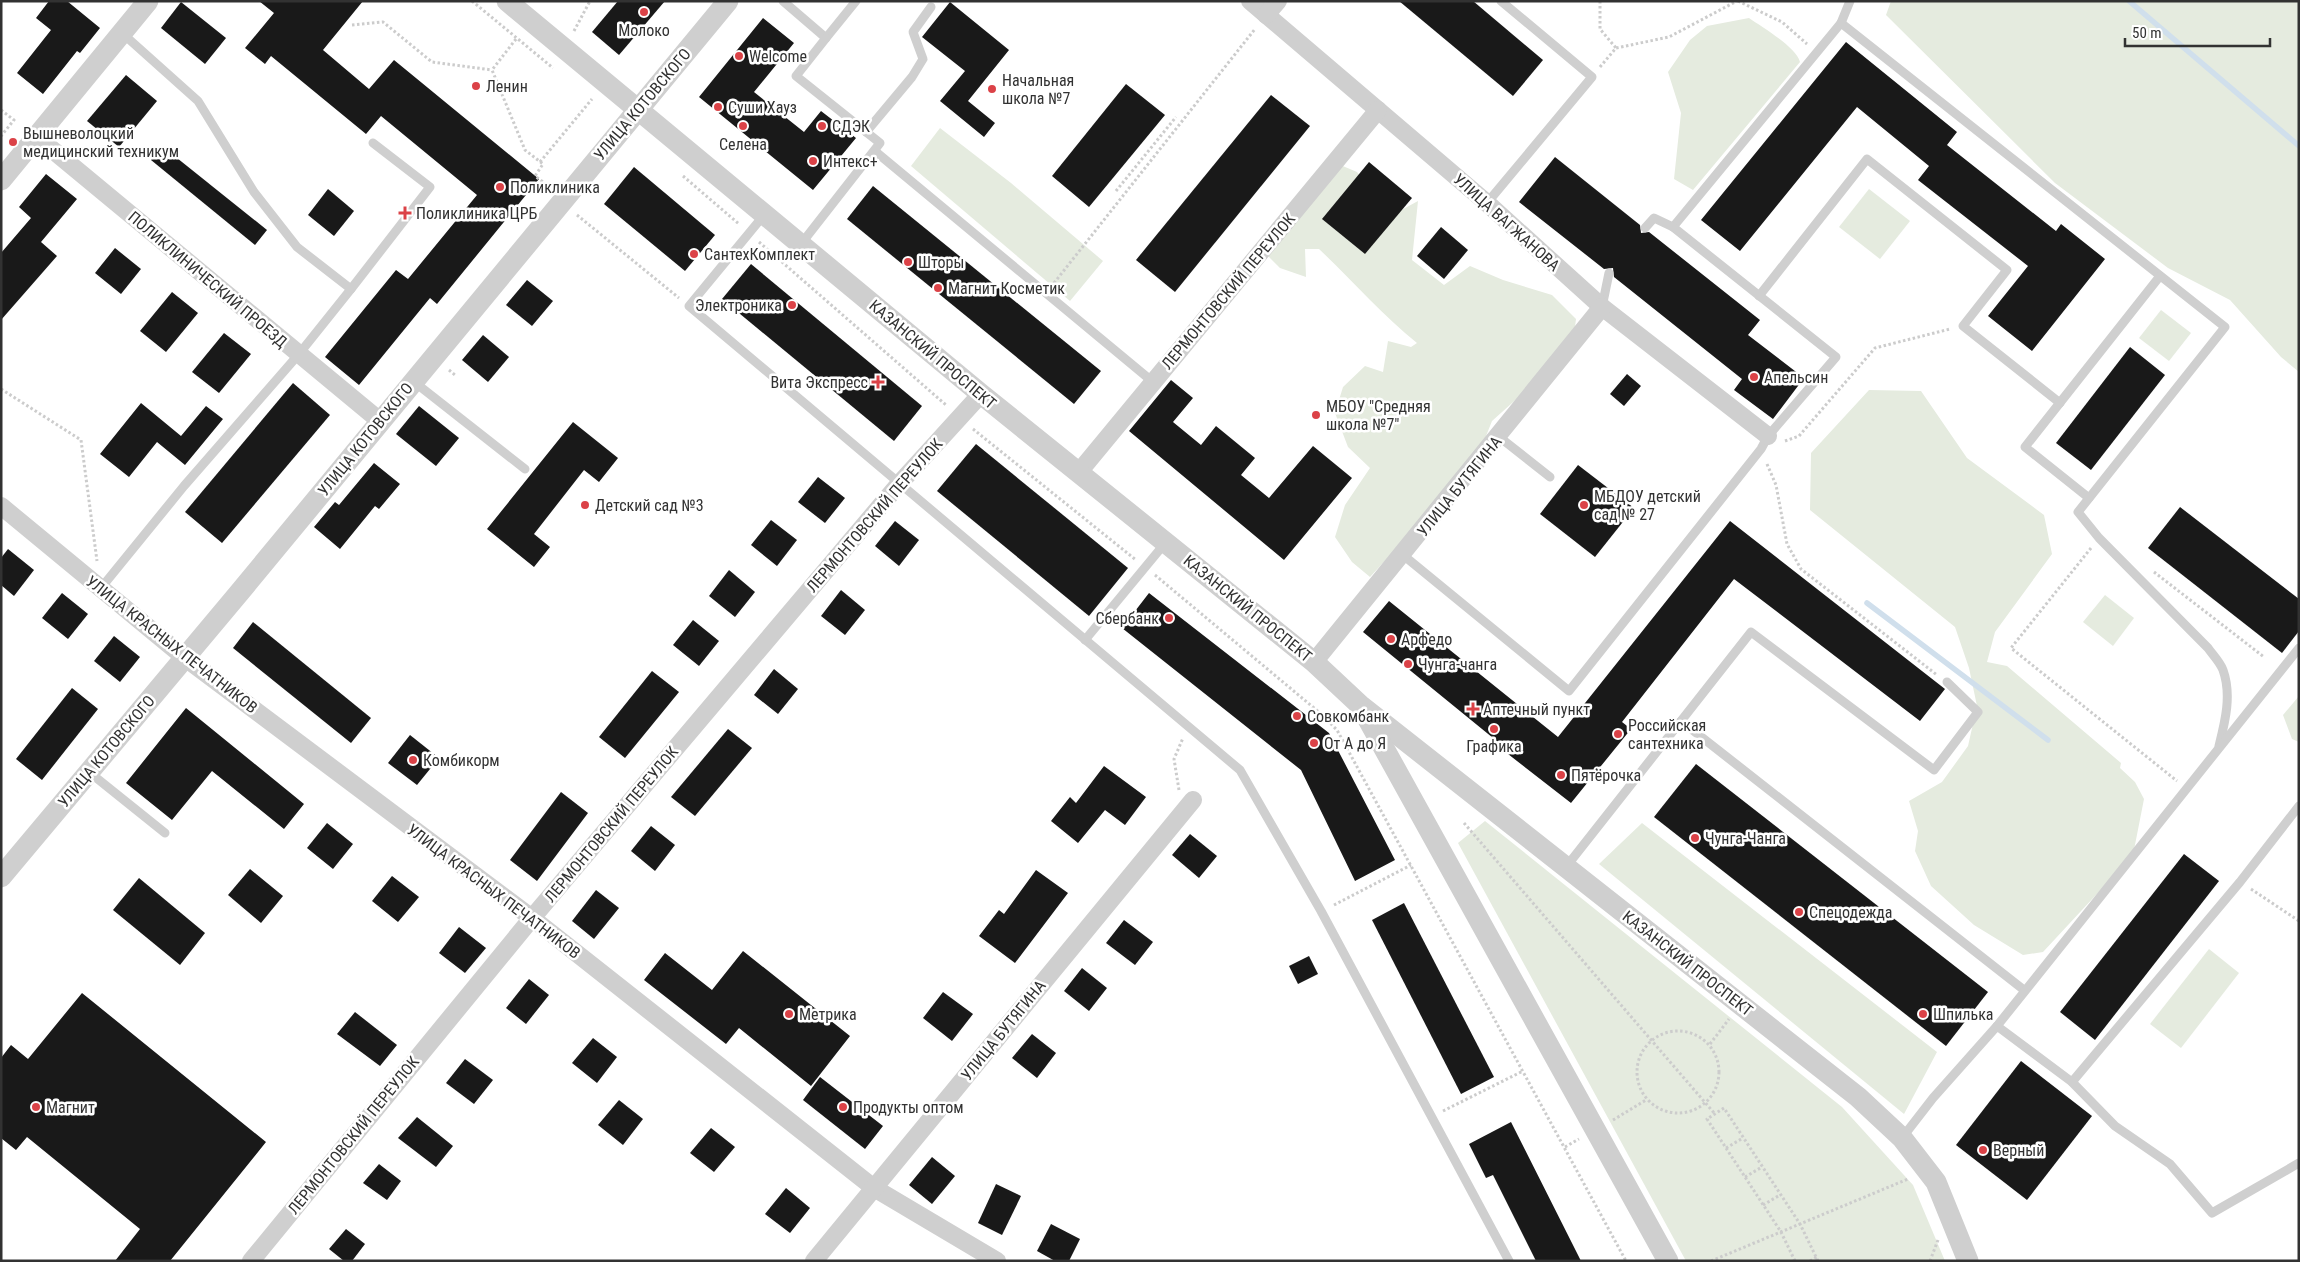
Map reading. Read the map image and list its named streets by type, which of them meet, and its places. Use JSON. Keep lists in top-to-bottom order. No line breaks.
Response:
{"streets":{"street":["УЛИЦА КОТОВСКОГО","УЛИЦА ВАГЖАНОВА","ПОЛИКЛИНИЧЕСКИЙ ПРОЕЗД","ЛЕРМОНТОВСКИЙ ПЕРЕУЛОК","КАЗАНСКИЙ ПРОСПЕКТ","УЛИЦА БУТЯГИНА","УЛИЦА КРАСНЫХ ПЕЧАТНИКОВ"]},"crossings":[["УЛИЦА КОТОВСКОГО","ПОЛИКЛИНИЧЕСКИЙ ПРОЕЗД"],["УЛИЦА КОТОВСКОГО","КАЗАНСКИЙ ПРОСПЕКТ"],["УЛИЦА КОТОВСКОГО","УЛИЦА КРАСНЫХ ПЕЧАТНИКОВ"],["УЛИЦА ВАГЖАНОВА","ЛЕРМОНТОВСКИЙ ПЕРЕУЛОК"],["УЛИЦА ВАГЖАНОВА","УЛИЦА БУТЯГИНА"],["ЛЕРМОНТОВСКИЙ ПЕРЕУЛОК","КАЗАНСКИЙ ПРОСПЕКТ"],["ЛЕРМОНТОВСКИЙ ПЕРЕУЛОК","УЛИЦА КРАСНЫХ ПЕЧАТНИКОВ"],["КАЗАНСКИЙ ПРОСПЕКТ","УЛИЦА БУТЯГИНА"],["УЛИЦА БУТЯГИНА","УЛИЦА КРАСНЫХ ПЕЧАТНИКОВ"]],"places":{"other":["Молоко","Welcome","Ленин","Начальная школа №7","Суши Хауз","Селена","СДЭК","Вышневолоцкий медицинский техникум","Интекс+","Поликлиника","СантехКомплект","Шторы","Магнит Косметик","Электроника","Апельсин","МБОУ \"Средняя школа №7\"","Детский сад №3","МБДОУ детский сад № 27","Сбербанк","Арфедо","Чунга-чанга","Совкомбанк","Графика","Российская сантехника","От А до Я","Комбикорм","Пятёрочка","Чунга-Чанга","Спецодежда","Метрика","Шпилька","Магнит","Продукты оптом","Верный"],"health":["Поликлиника ЦРБ","Вита Экспресс","Аптечный пункт"]},"scale_bar":"50 m"}
